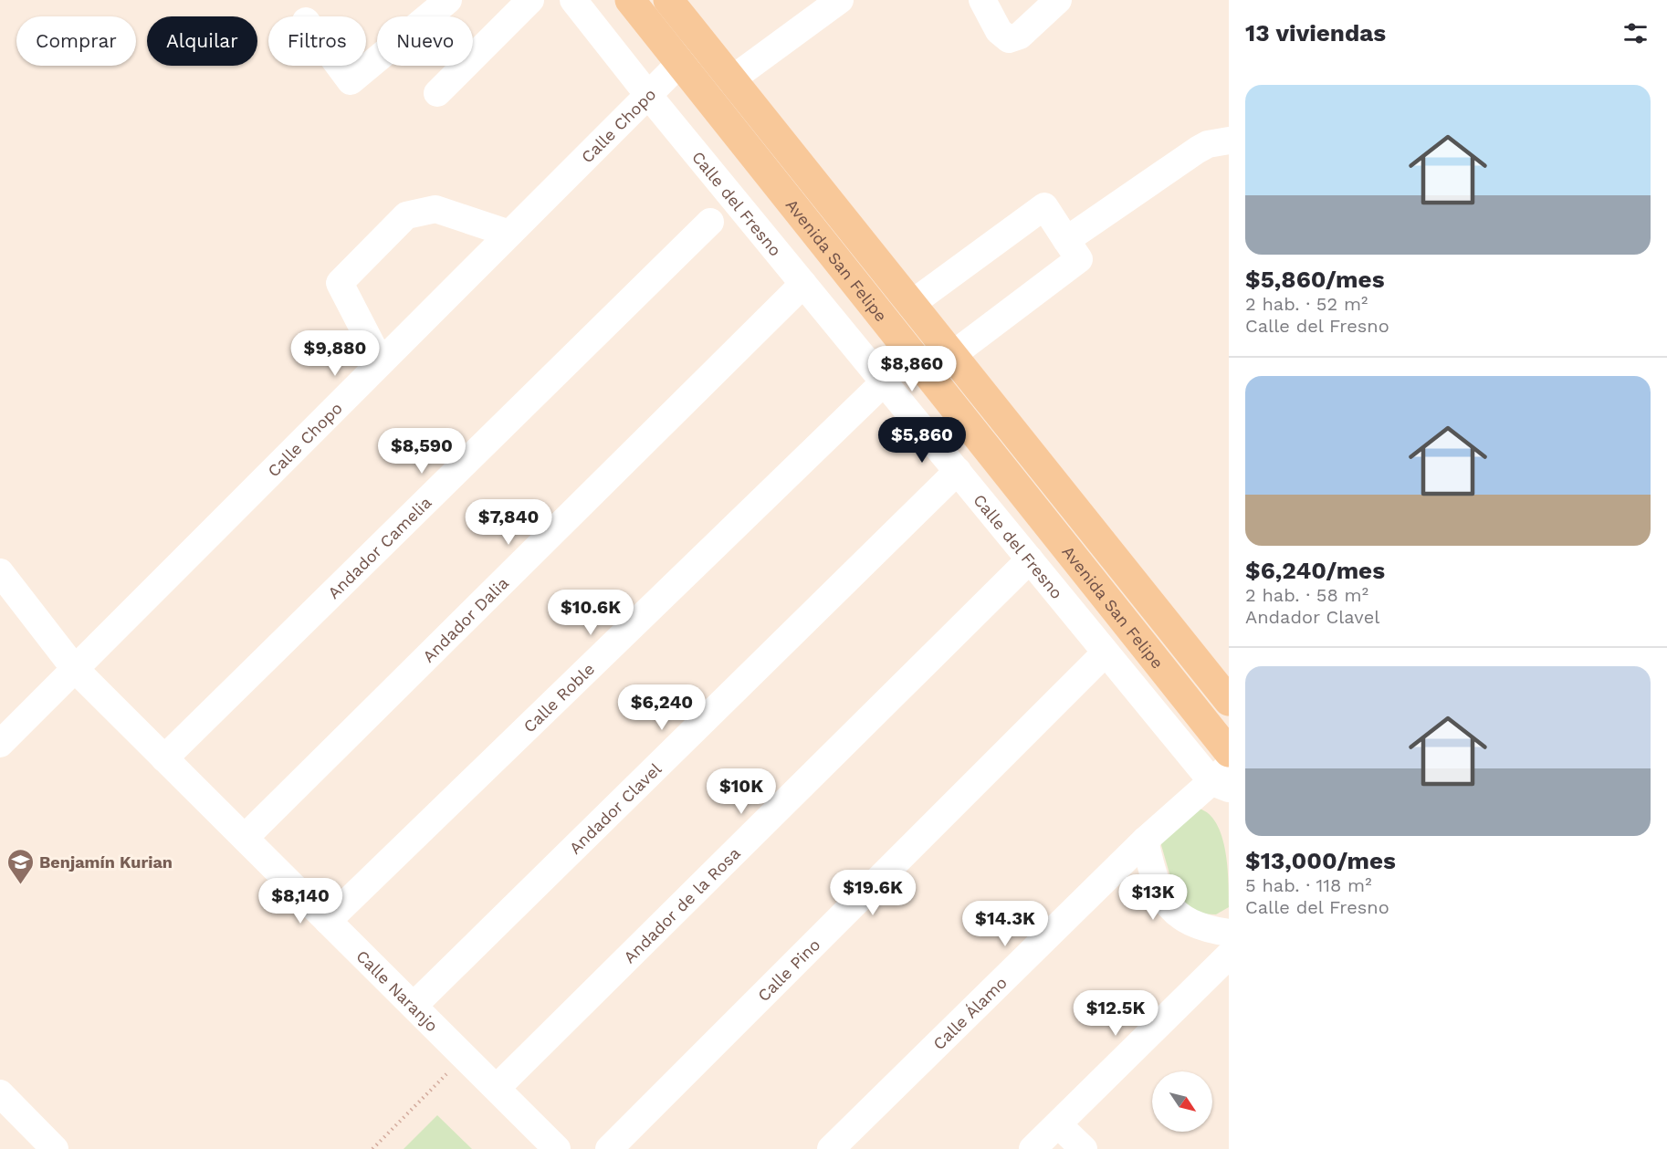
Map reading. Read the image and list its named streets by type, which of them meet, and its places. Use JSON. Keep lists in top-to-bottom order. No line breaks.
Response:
{"streets":{"main road":["Avenida San Felipe"],"street":["Calle Chopo","Calle del Fresno","Andador Camelia","Andador Dalia","Calle Roble","Andador Clavel","Andador de la Rosa","Calle Pino","Calle Naranjo","Calle Álamo"]},"crossings":[["Calle Chopo","Calle del Fresno"],["Calle Chopo","Avenida San Felipe"],["Calle Chopo","Calle Naranjo"],["Calle del Fresno","Andador Dalia"],["Calle del Fresno","Calle Roble"],["Calle del Fresno","Andador Clavel"],["Calle del Fresno","Andador de la Rosa"],["Calle del Fresno","Calle Pino"],["Calle del Fresno","Calle Álamo"],["Andador Camelia","Calle Naranjo"],["Andador Dalia","Calle Naranjo"],["Calle Roble","Calle Naranjo"],["Andador Clavel","Calle Naranjo"],["Andador de la Rosa","Calle Naranjo"]],"places":{"school or university":["Benjamín Kurian"]},"north":"bottom right","page":{"heading":"13 viviendas","chip":["Comprar","Alquilar","Filtros","Nuevo"],"list":[{"name":"$5,860/mes","note":"2 hab. · 52 m² · Calle del Fresno"},{"name":"$6,240/mes","note":"2 hab. · 58 m² · Andador Clavel"},{"name":"$13,000/mes","note":"5 hab. · 118 m² · Calle del Fresno"}],"price":["$9,880","$8,860","$5,860","$8,590","$7,840","$10.6K","$6,240","$10K","$19.6K","$13K","$8,140","$14.3K","$12.5K"]}}
